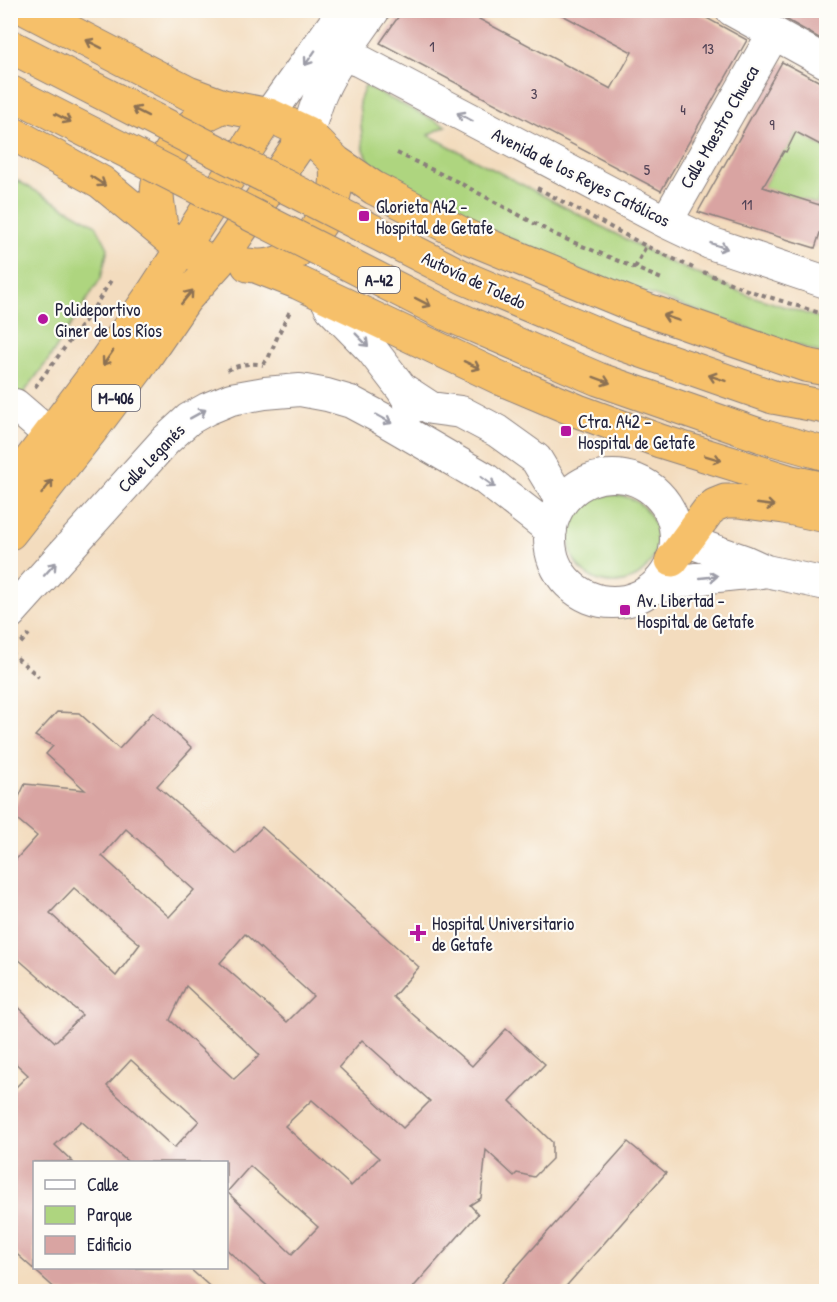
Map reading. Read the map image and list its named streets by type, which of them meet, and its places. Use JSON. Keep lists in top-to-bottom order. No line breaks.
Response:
{"streets":{"highway":["A-42","Autovía de Toledo","M-406"],"street":["Calle Maestro Chueca","Avenida de los Reyes Católicos","Calle Leganés"]},"crossings":[["Calle Maestro Chueca","Avenida de los Reyes Católicos"]],"one_way":["Calle Leganés"],"places":{"transit":["Glorieta A42 - Hospital de Getafe","Ctra. A42 - Hospital de Getafe","Av. Libertad - Hospital de Getafe"],"other":["Polideportivo Giner de los Ríos"],"health":["Hospital Universitario de Getafe"]},"house_numbers":["1","13","3","4","9","5","11"],"legend":["Calle","Parque","Edificio"]}
